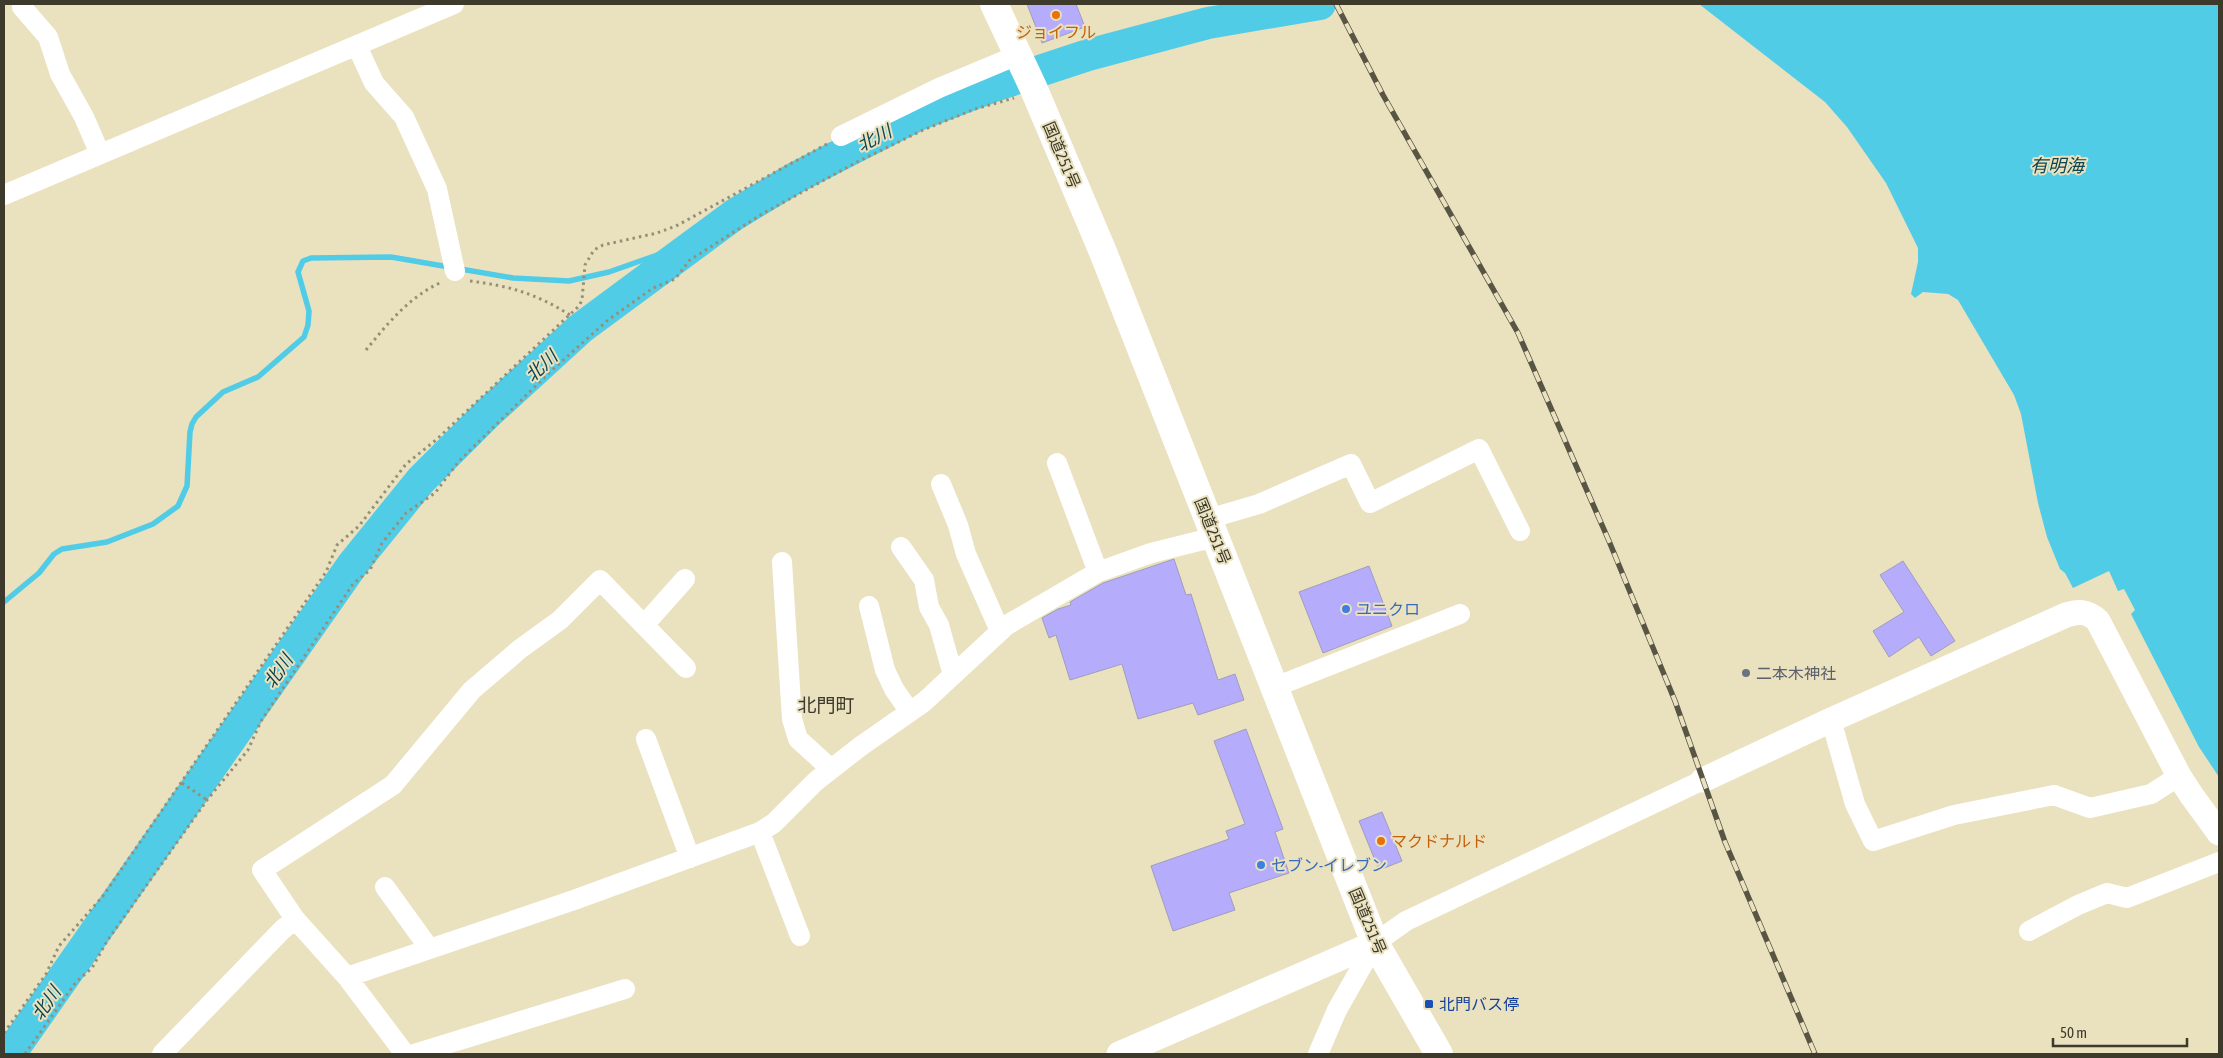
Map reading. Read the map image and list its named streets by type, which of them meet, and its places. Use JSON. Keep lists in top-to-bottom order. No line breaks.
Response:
{"streets":{"highway":["国道251号"]},"districts":["北門町"],"water":["北川","有明海"],"places":{"other":["ジョイフル","ユニクロ","二本木神社","マクドナルド","セブン-イレブン"],"transit":["北門バス停"]},"scale_bar":"50 m"}
